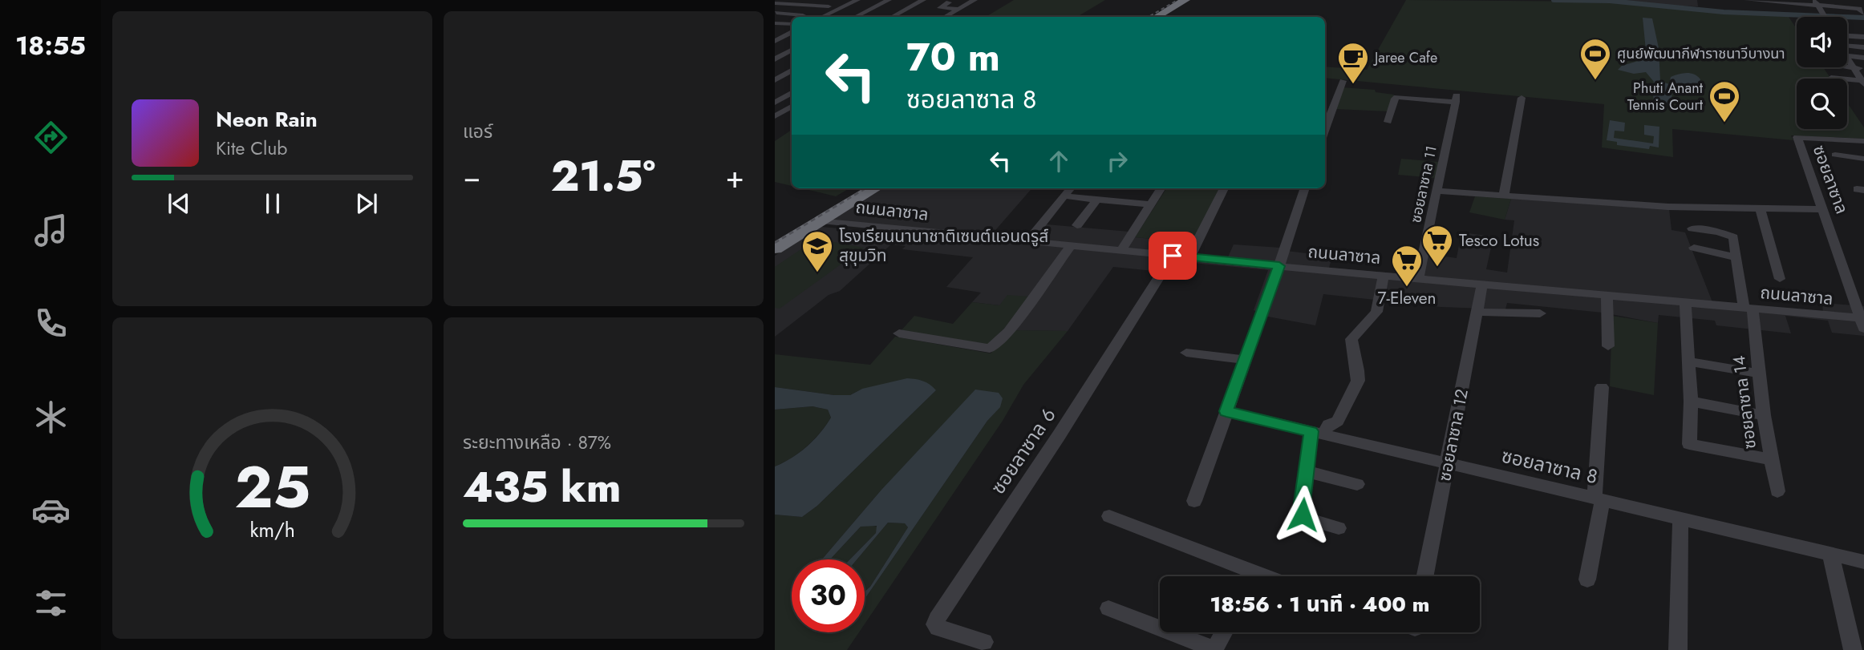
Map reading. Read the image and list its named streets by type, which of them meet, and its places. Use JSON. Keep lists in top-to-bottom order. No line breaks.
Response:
{"streets":{"street":["ซอยลาซาล","ซอยลาซาล 11","ถนนลาซาล","ซอยลาซาล 14","ซอยลาซาล 12","ซอยลาซาล 6","ซอยลาซาล 8"]},"crossings":[["ซอยลาซาล","ถนนลาซาล"],["ซอยลาซาล 11","ถนนลาซาล"],["ถนนลาซาล","ซอยลาซาล 14"],["ถนนลาซาล","ซอยลาซาล 12"],["ถนนลาซาล","ซอยลาซาล 6"],["ซอยลาซาล 12","ซอยลาซาล 8"]],"places":{"sports":["ศูนย์พัฒนากีฬาราชนาวีบางนา","Phuti Anant Tennis Court"],"cafe":["Jaree Cafe"],"supermarket":["Tesco Lotus","7-Eleven"],"school or university":["โรงเรียนนานาชาติเซนต์แอนดรูส์ สุขุมวิท"]},"page":{"tabs":"18:55","tile":["แอร์",["ระยะทางเหลือ · 87%","435 km"]],"turn":["70 m","ซอยลาซาล 8"],"song":["Neon Rain","Kite Club"],"heat":["−","21.5°","+"],"limit":"30","trip":"18:56 · 1 นาที · 400 m","gauge":["25","km/h"]}}
